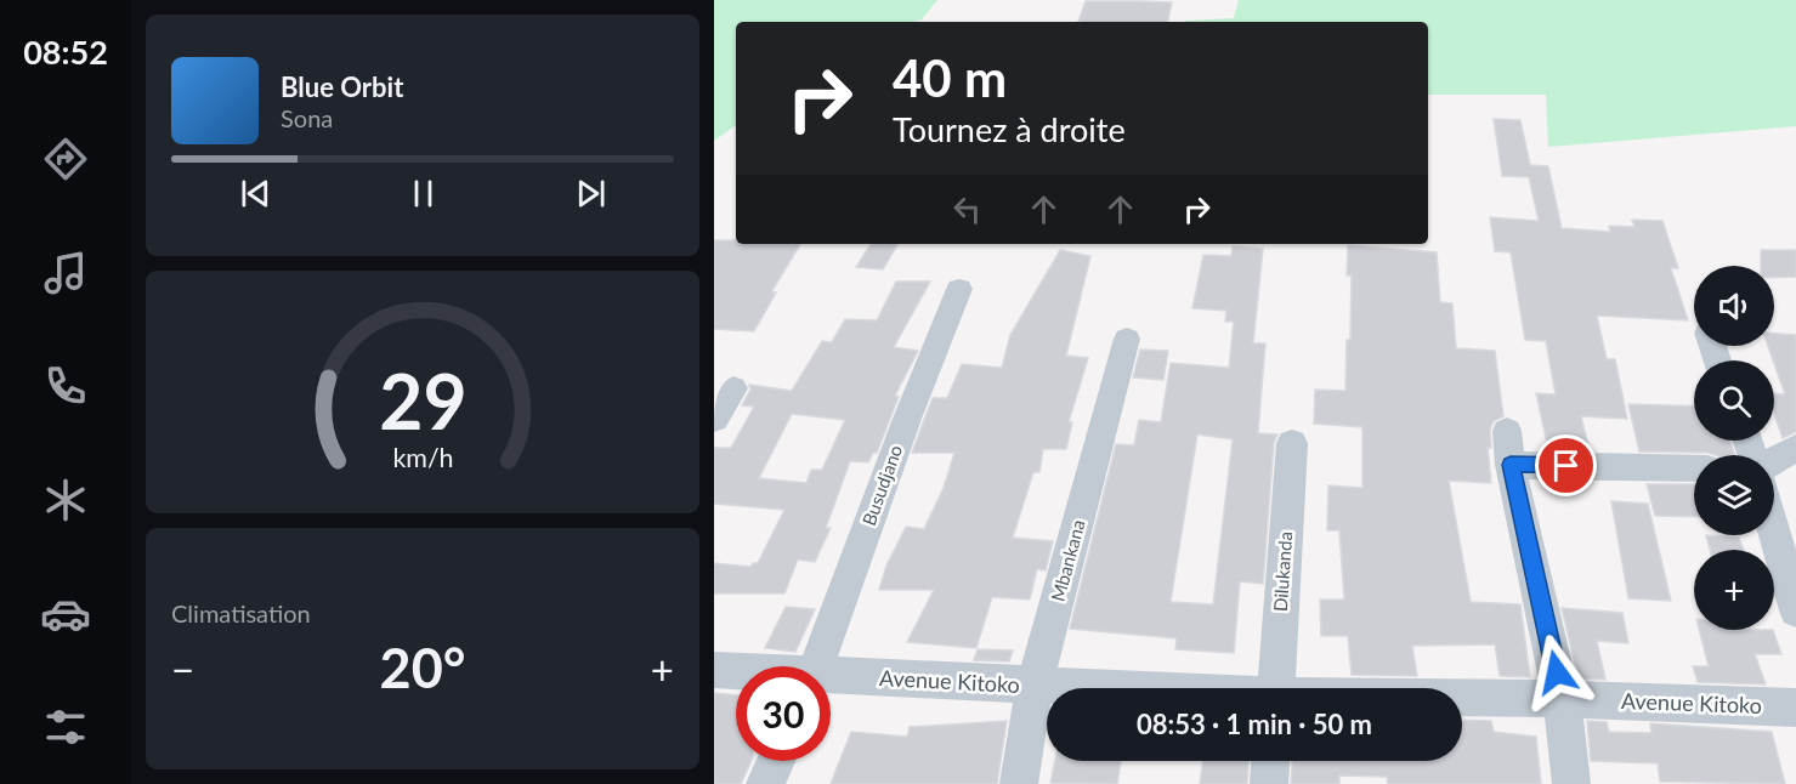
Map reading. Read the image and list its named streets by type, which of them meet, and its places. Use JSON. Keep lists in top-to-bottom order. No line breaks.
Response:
{"streets":{"street":["Busudjano","Mbankana","Dilukanda","Avenue Kitoko"]},"crossings":[["Mbankana","Avenue Kitoko"]],"page":{"tabs":"08:52","turn":["40 m","Tournez à droite"],"song":["Blue Orbit","Sona"],"map_buttons":"+","tile":"Climatisation","heat":["−","20°","+"],"limit":"30","trip":"08:53 · 1 min · 50 m","gauge":["29","km/h"]}}
